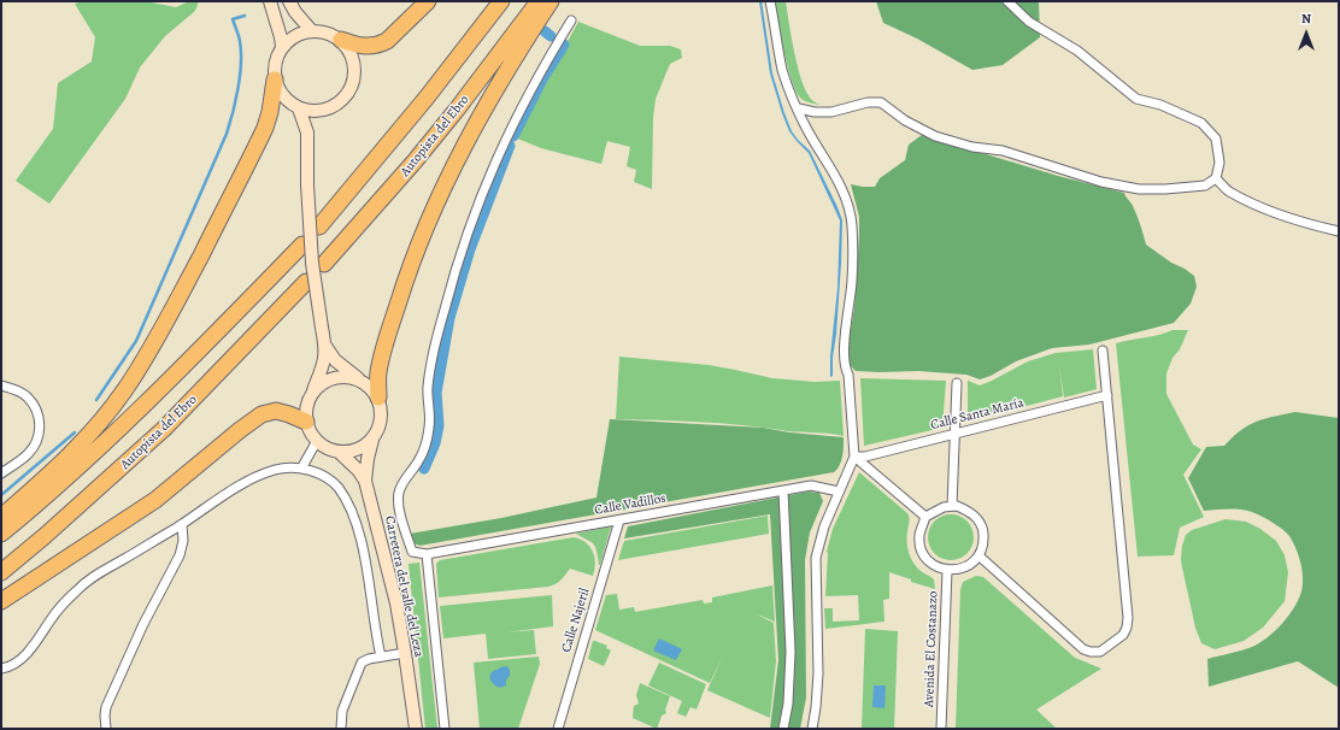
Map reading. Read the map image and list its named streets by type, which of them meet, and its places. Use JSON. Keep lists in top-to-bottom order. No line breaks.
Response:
{"streets":{"highway":["Autopista del Ebro"],"main road":["Carretera del valle del Leza"],"street":["Calle Santa María","Calle Vadillos","Calle Najeril","Avenida El Costanazo"]},"crossings":[["Calle Vadillos","Calle Najeril"]],"north":"top"}
